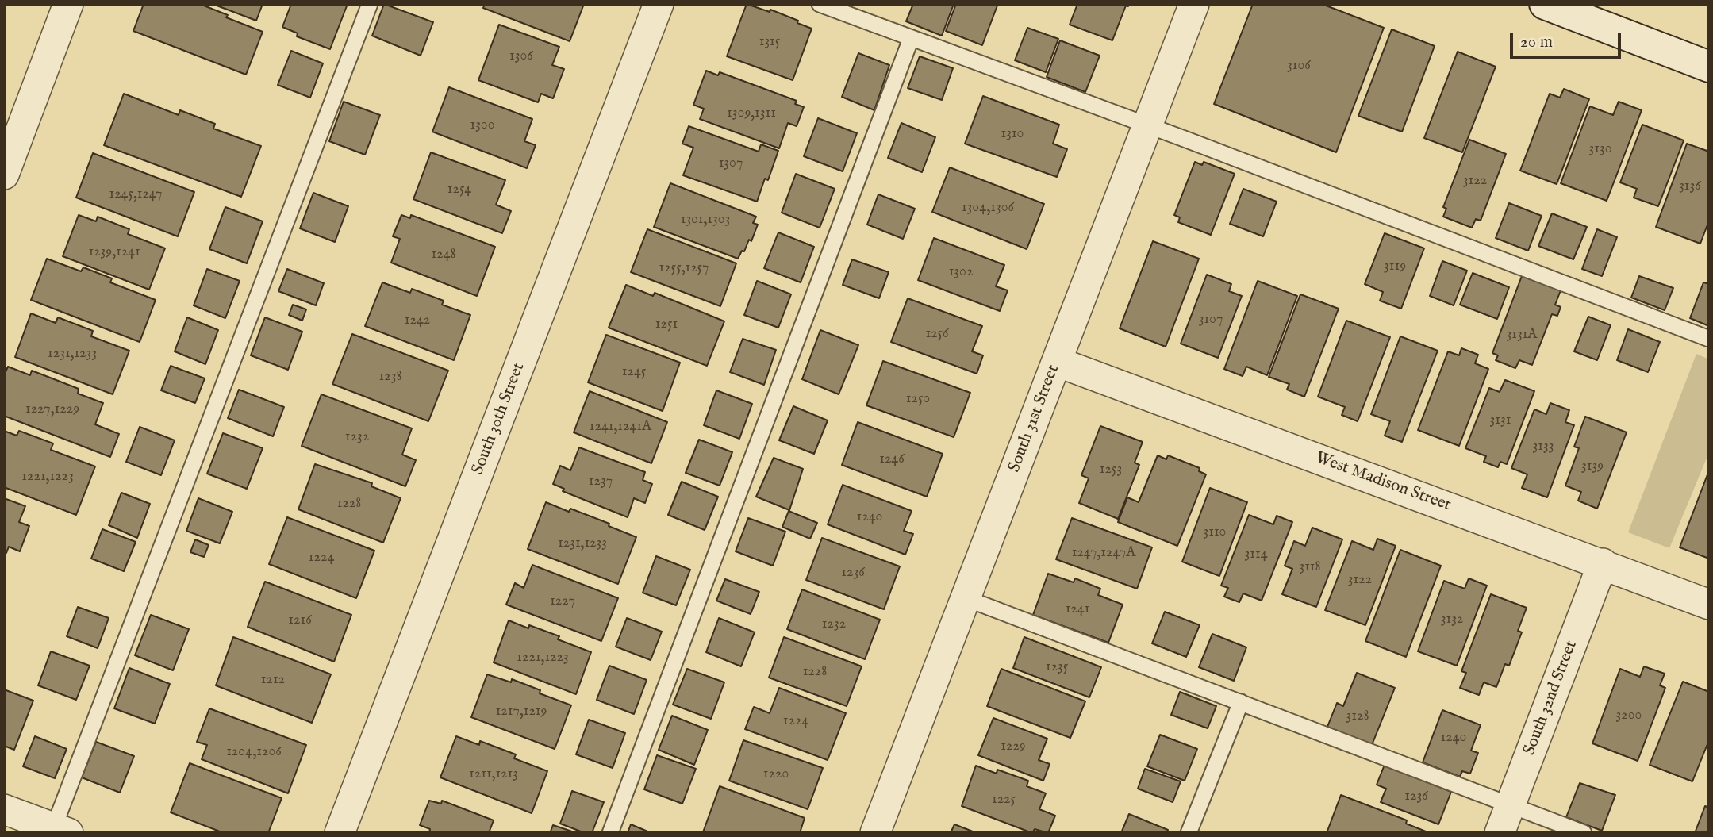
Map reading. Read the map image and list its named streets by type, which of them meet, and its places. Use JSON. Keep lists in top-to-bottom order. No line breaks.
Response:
{"streets":{"street":["South 30th Street","South 31st Street","West Madison Street","South 32nd Street"]},"crossings":[["South 31st Street","West Madison Street"],["West Madison Street","South 32nd Street"]],"house_numbers":["1315","1306","3106","1309,1311","1300","1310","3130","1307","3122","3136","1254","1245,1247","1304,1306","1301,1303","1239,1241","1248","3119","1255,1257","1302","3107","1242","1251","1256","3131A","1231,1233","1245","1238","1250","1227,1229","3131","1241,1241A","1232","3133","1246","3139","1253","1221,1223","1237","1228","1240","3110","1231,1233","1247,1247A","3114","1224","3118","1236","3122","1227","1241","3132","1216","1232","1221,1223","1235","1228","1212","1217,1219","3200","3128","1224","1240","1229","1204,1206","1211,1213","1220","1236","1225"],"scale_bar":"20 m"}
